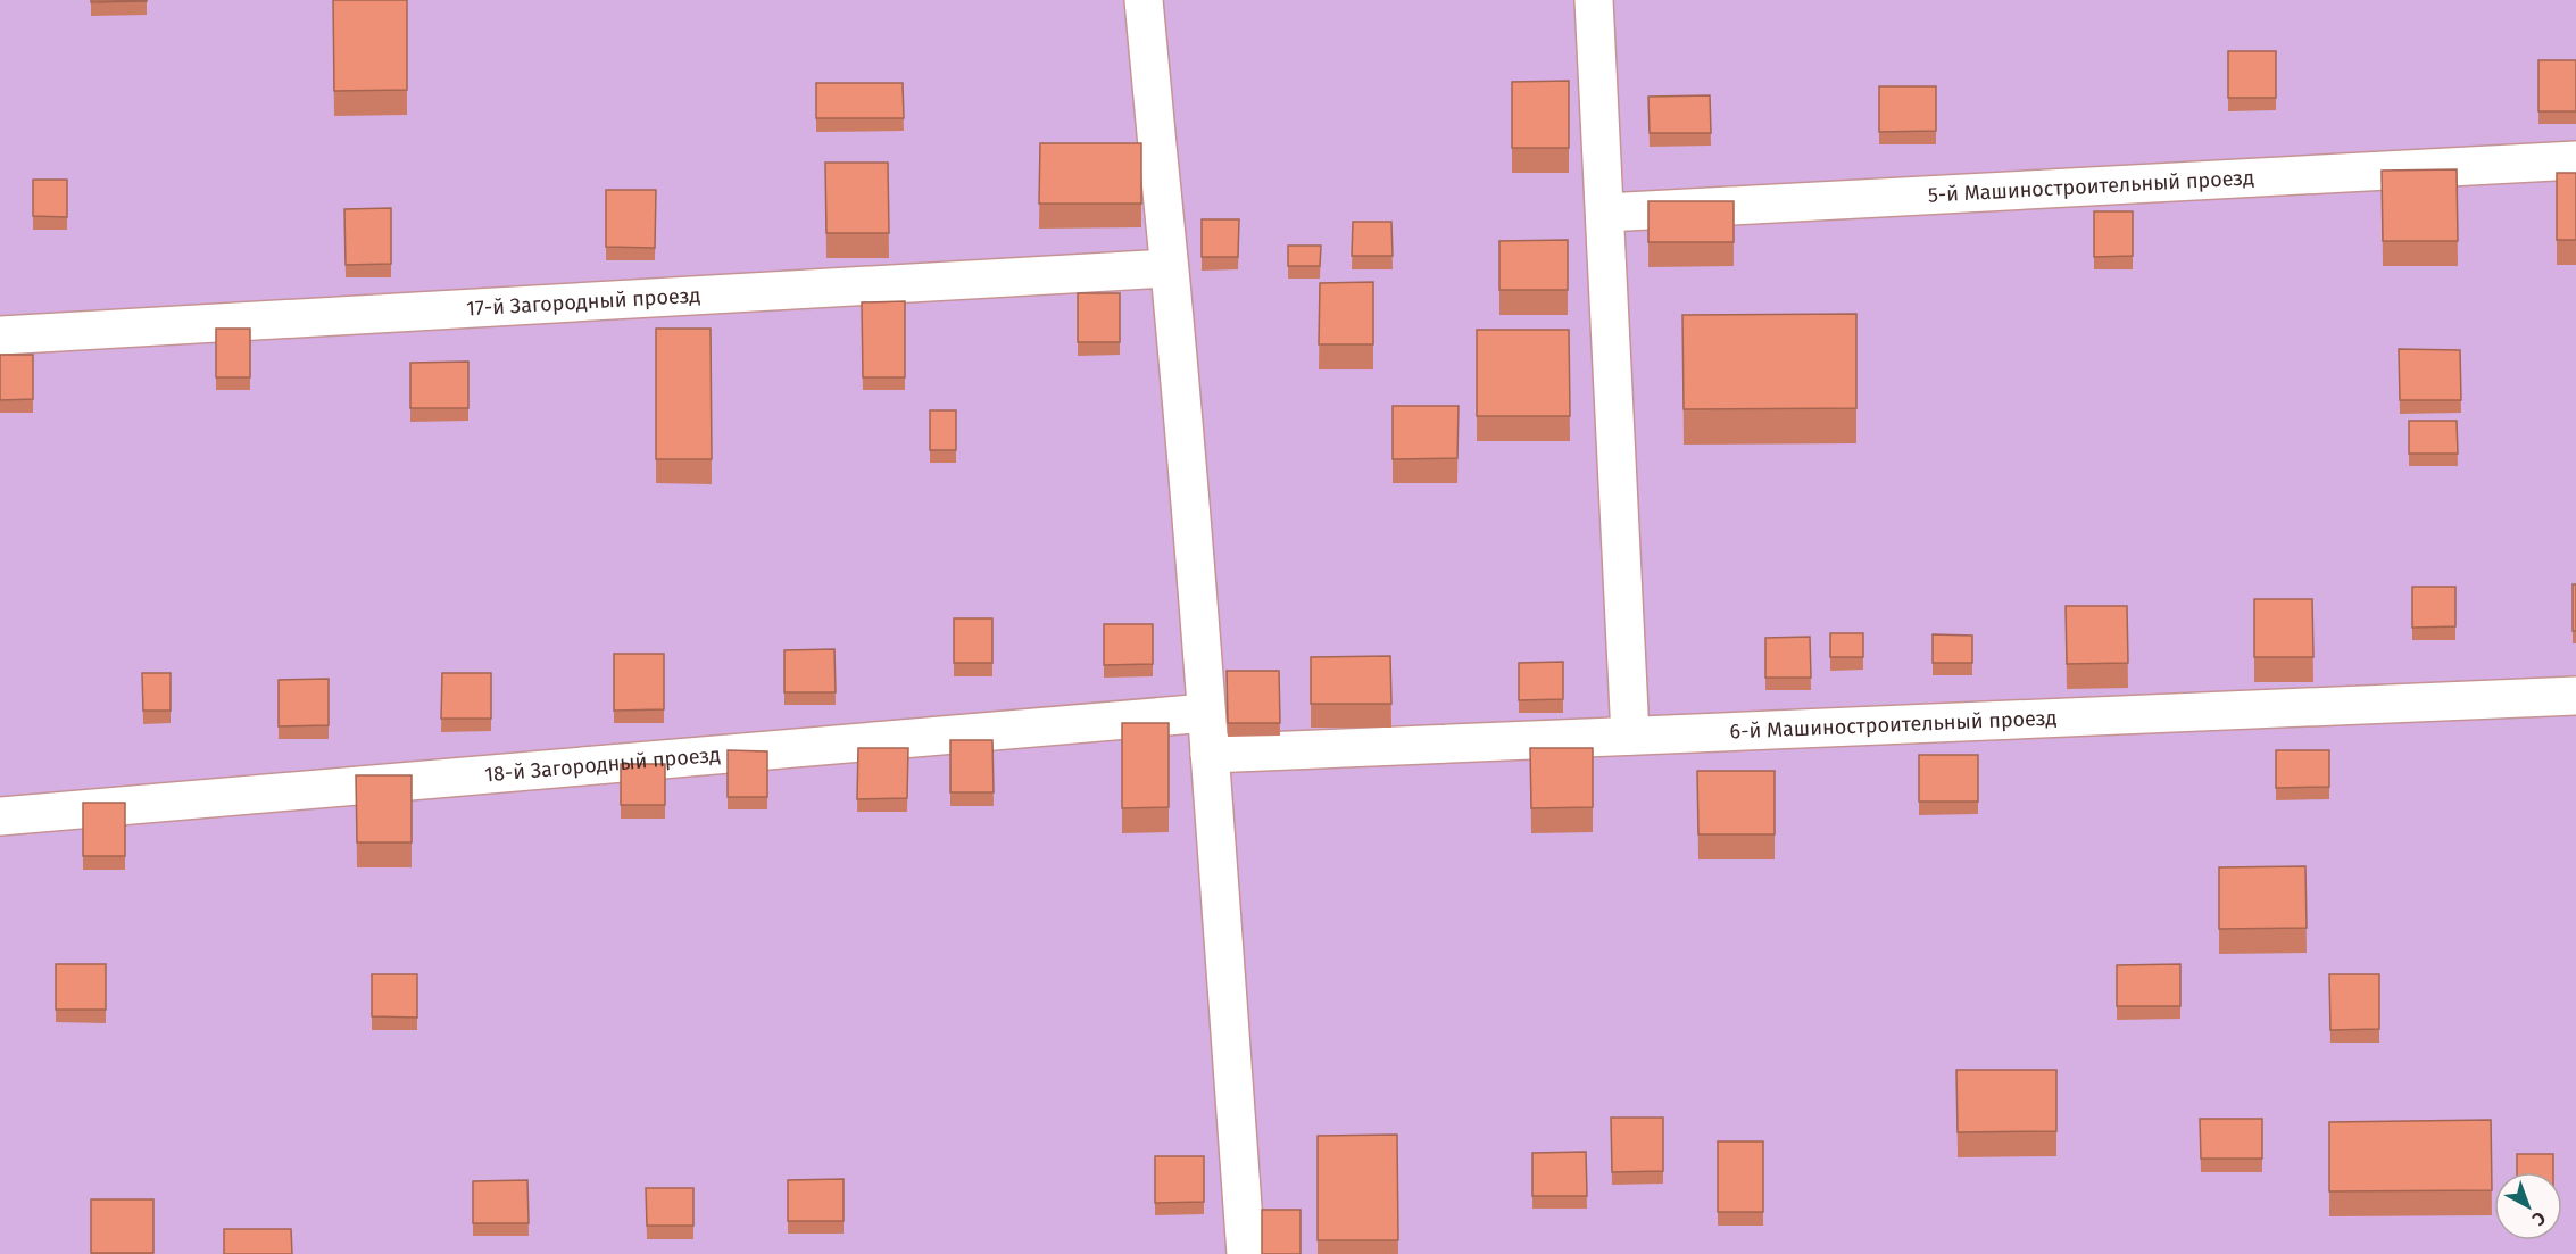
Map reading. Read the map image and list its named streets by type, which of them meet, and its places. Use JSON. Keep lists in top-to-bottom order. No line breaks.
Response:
{"streets":{"street":["5-й Машиностроительный проезд","17-й Загородный проезд","6-й Машиностроительный проезд","18-й Загородный проезд"]},"north":"bottom right"}
